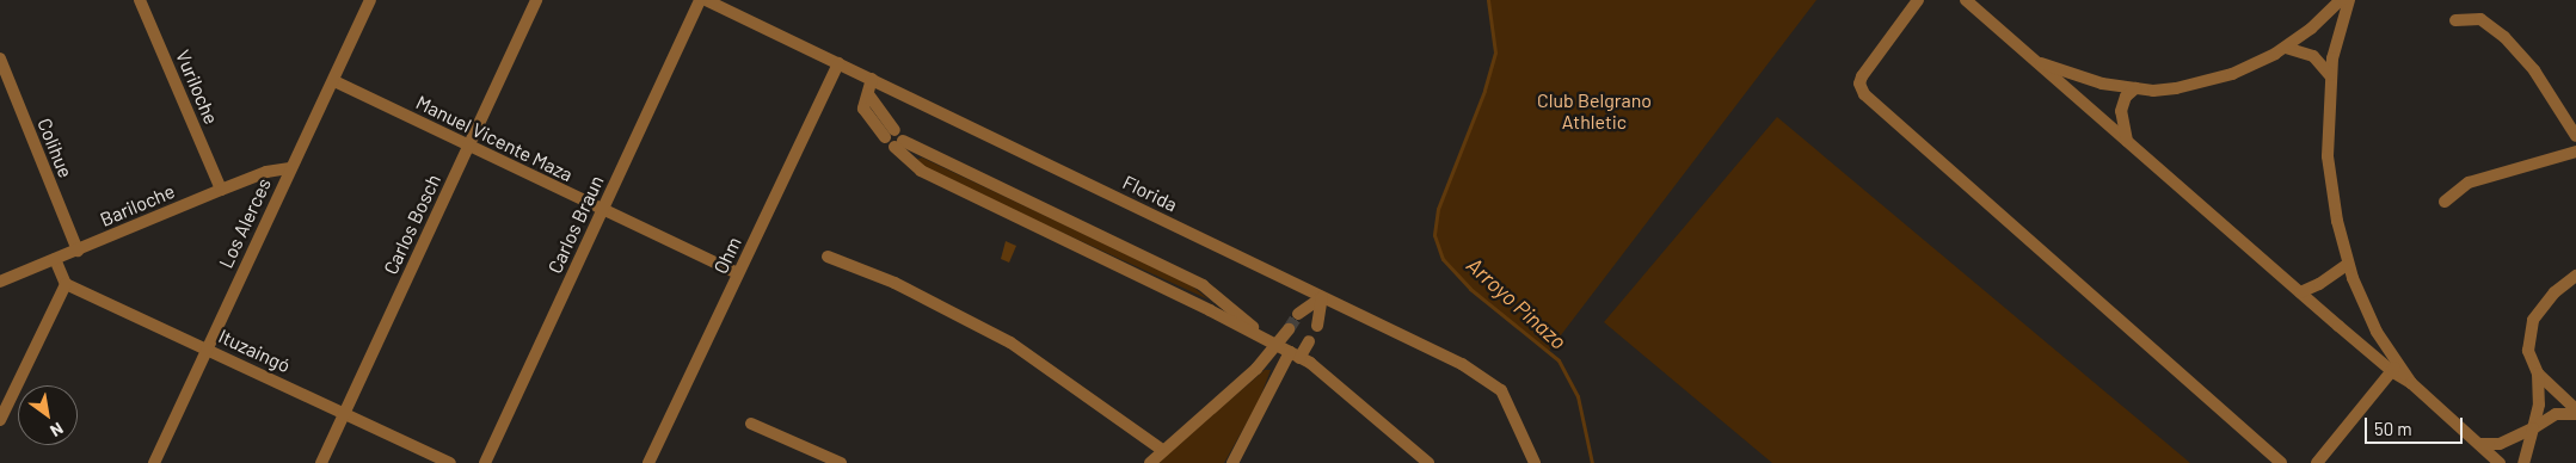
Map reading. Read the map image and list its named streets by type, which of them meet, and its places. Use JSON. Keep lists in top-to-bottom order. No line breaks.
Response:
{"streets":{"street":["Vuriloche","Manuel Vicente Maza","Colihue","Florida","Bariloche","Los Alerces","Carlos Bosch","Carlos Braun","Ohm","Ituzaingó"]},"crossings":[["Vuriloche","Bariloche"],["Manuel Vicente Maza","Los Alerces"],["Manuel Vicente Maza","Carlos Bosch"],["Manuel Vicente Maza","Carlos Braun"],["Manuel Vicente Maza","Ohm"],["Colihue","Bariloche"],["Florida","Ohm"],["Bariloche","Los Alerces"],["Los Alerces","Ituzaingó"],["Carlos Bosch","Ituzaingó"]],"water":["Arroyo Pinazo"],"parks":["Club Belgrano Athletic"],"scale_bar":"50 m","north":"bottom right"}
